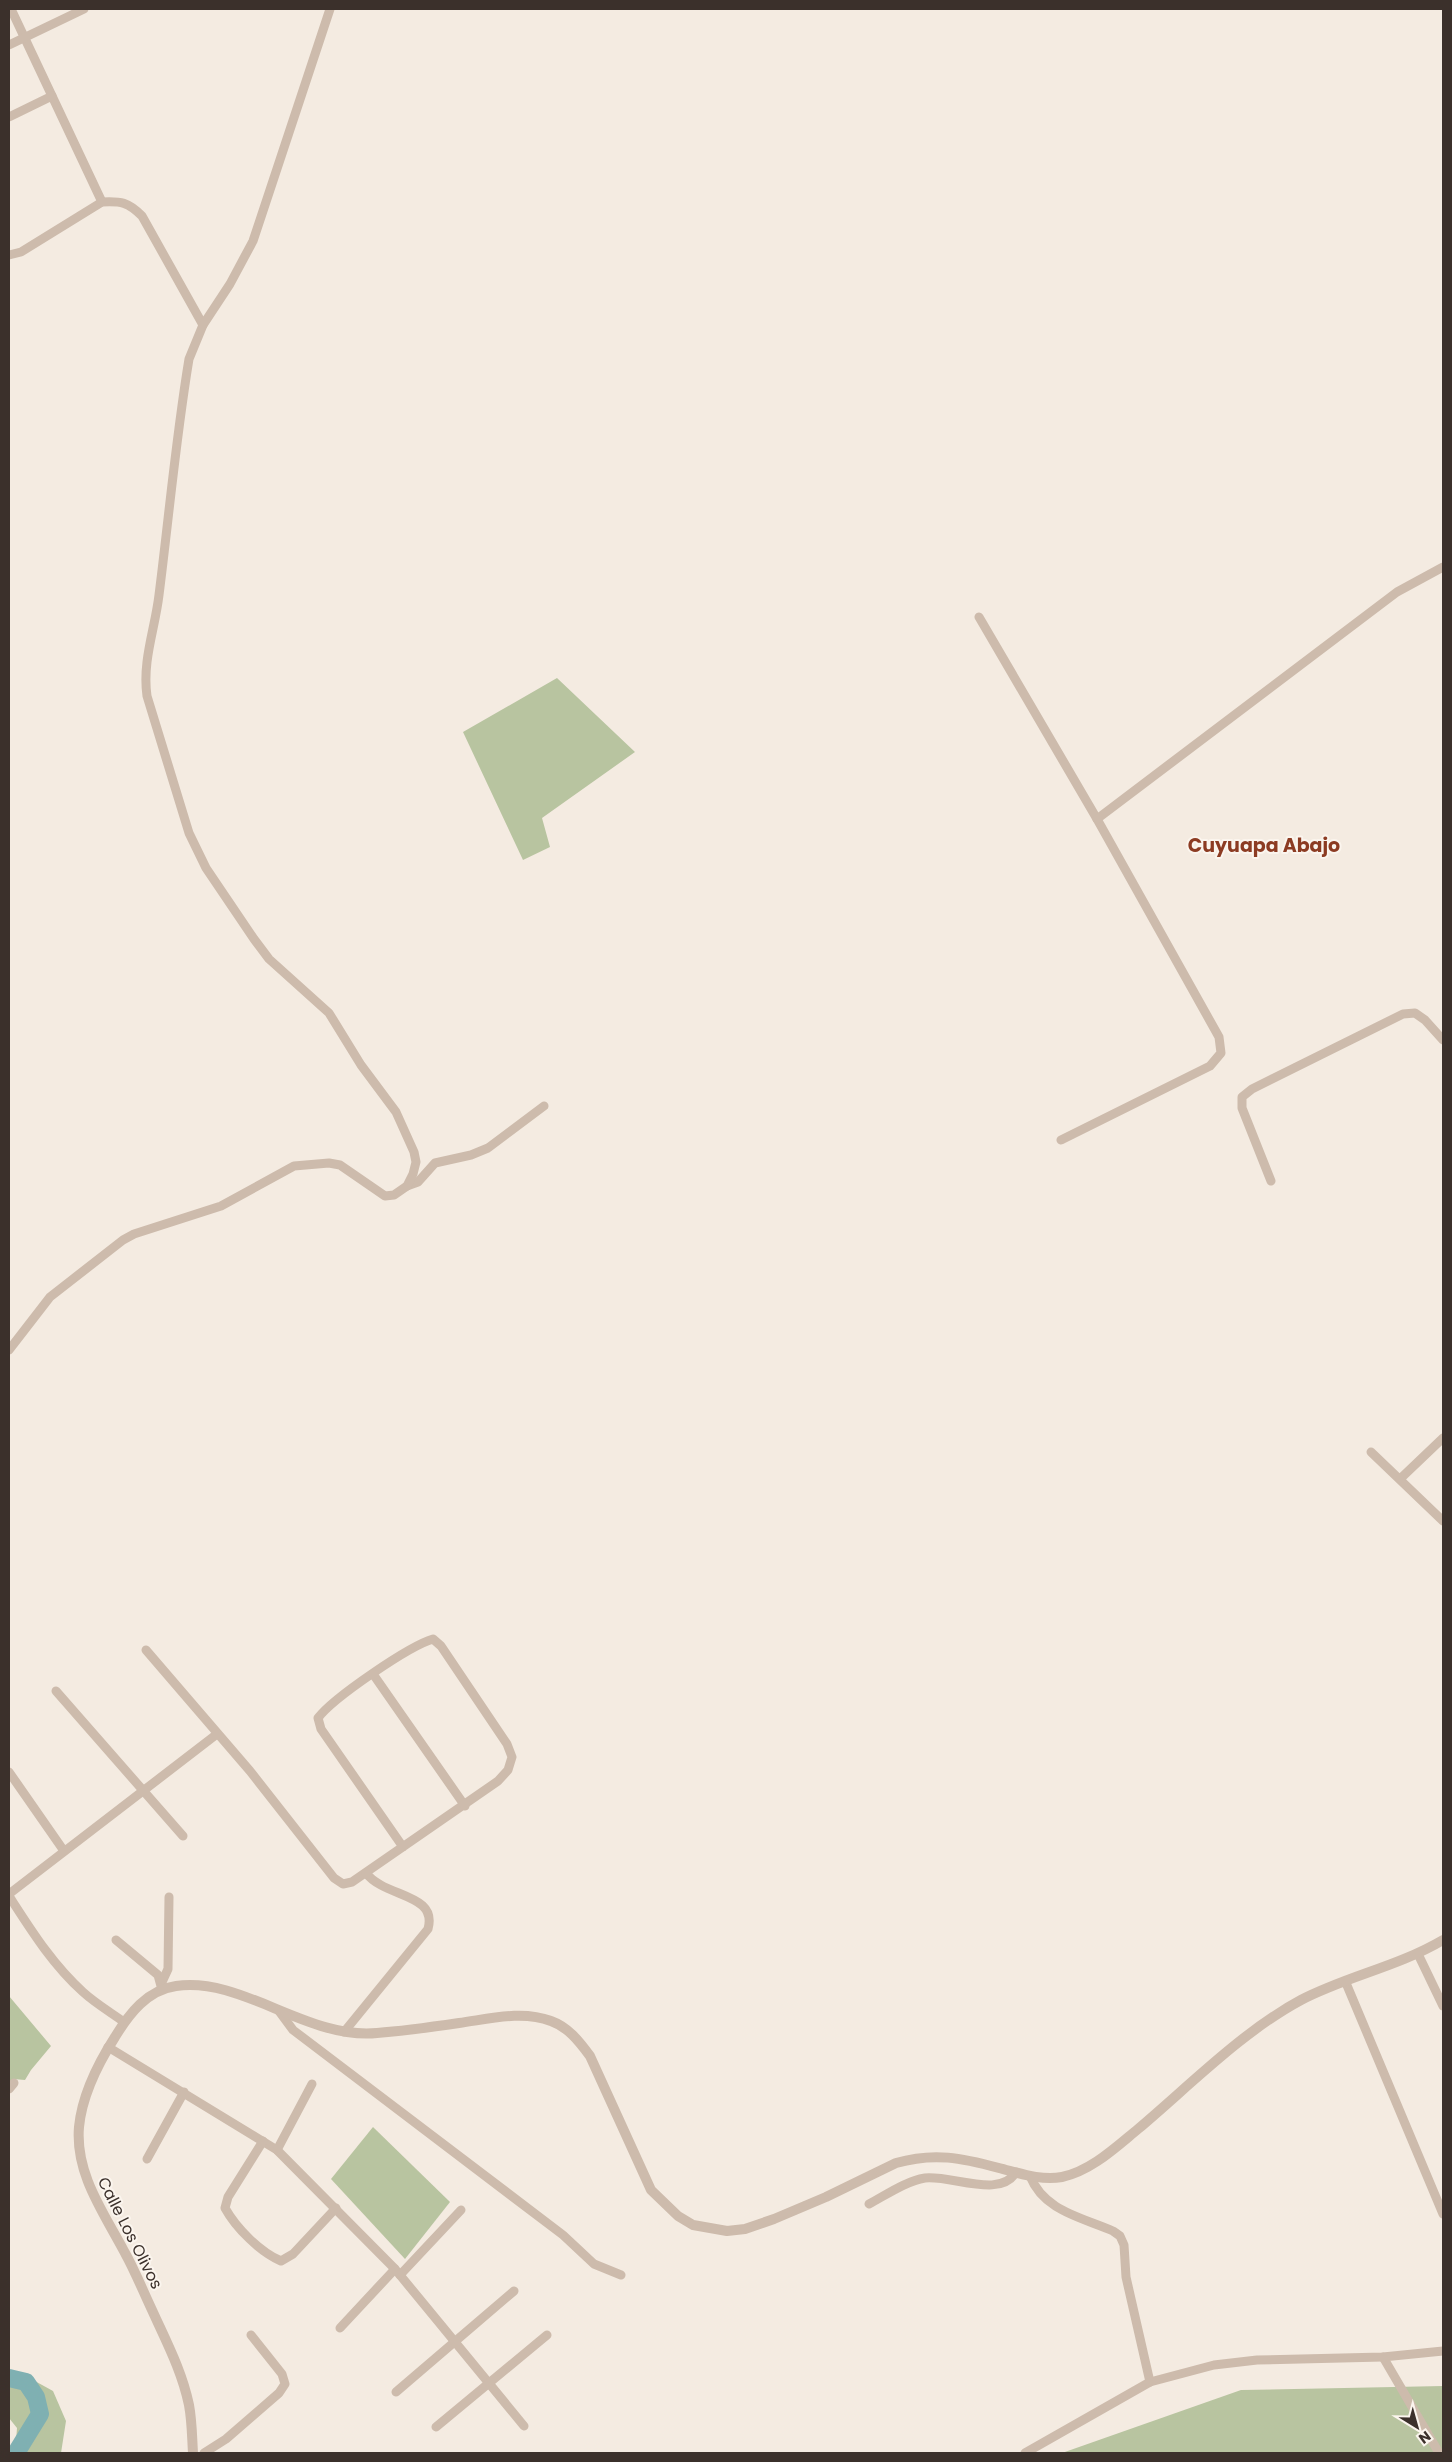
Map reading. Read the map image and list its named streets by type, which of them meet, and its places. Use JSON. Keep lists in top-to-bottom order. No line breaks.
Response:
{"streets":{"street":["Calle Los Olivos"]},"districts":["Cuyuapa Abajo"],"north":"bottom right"}
